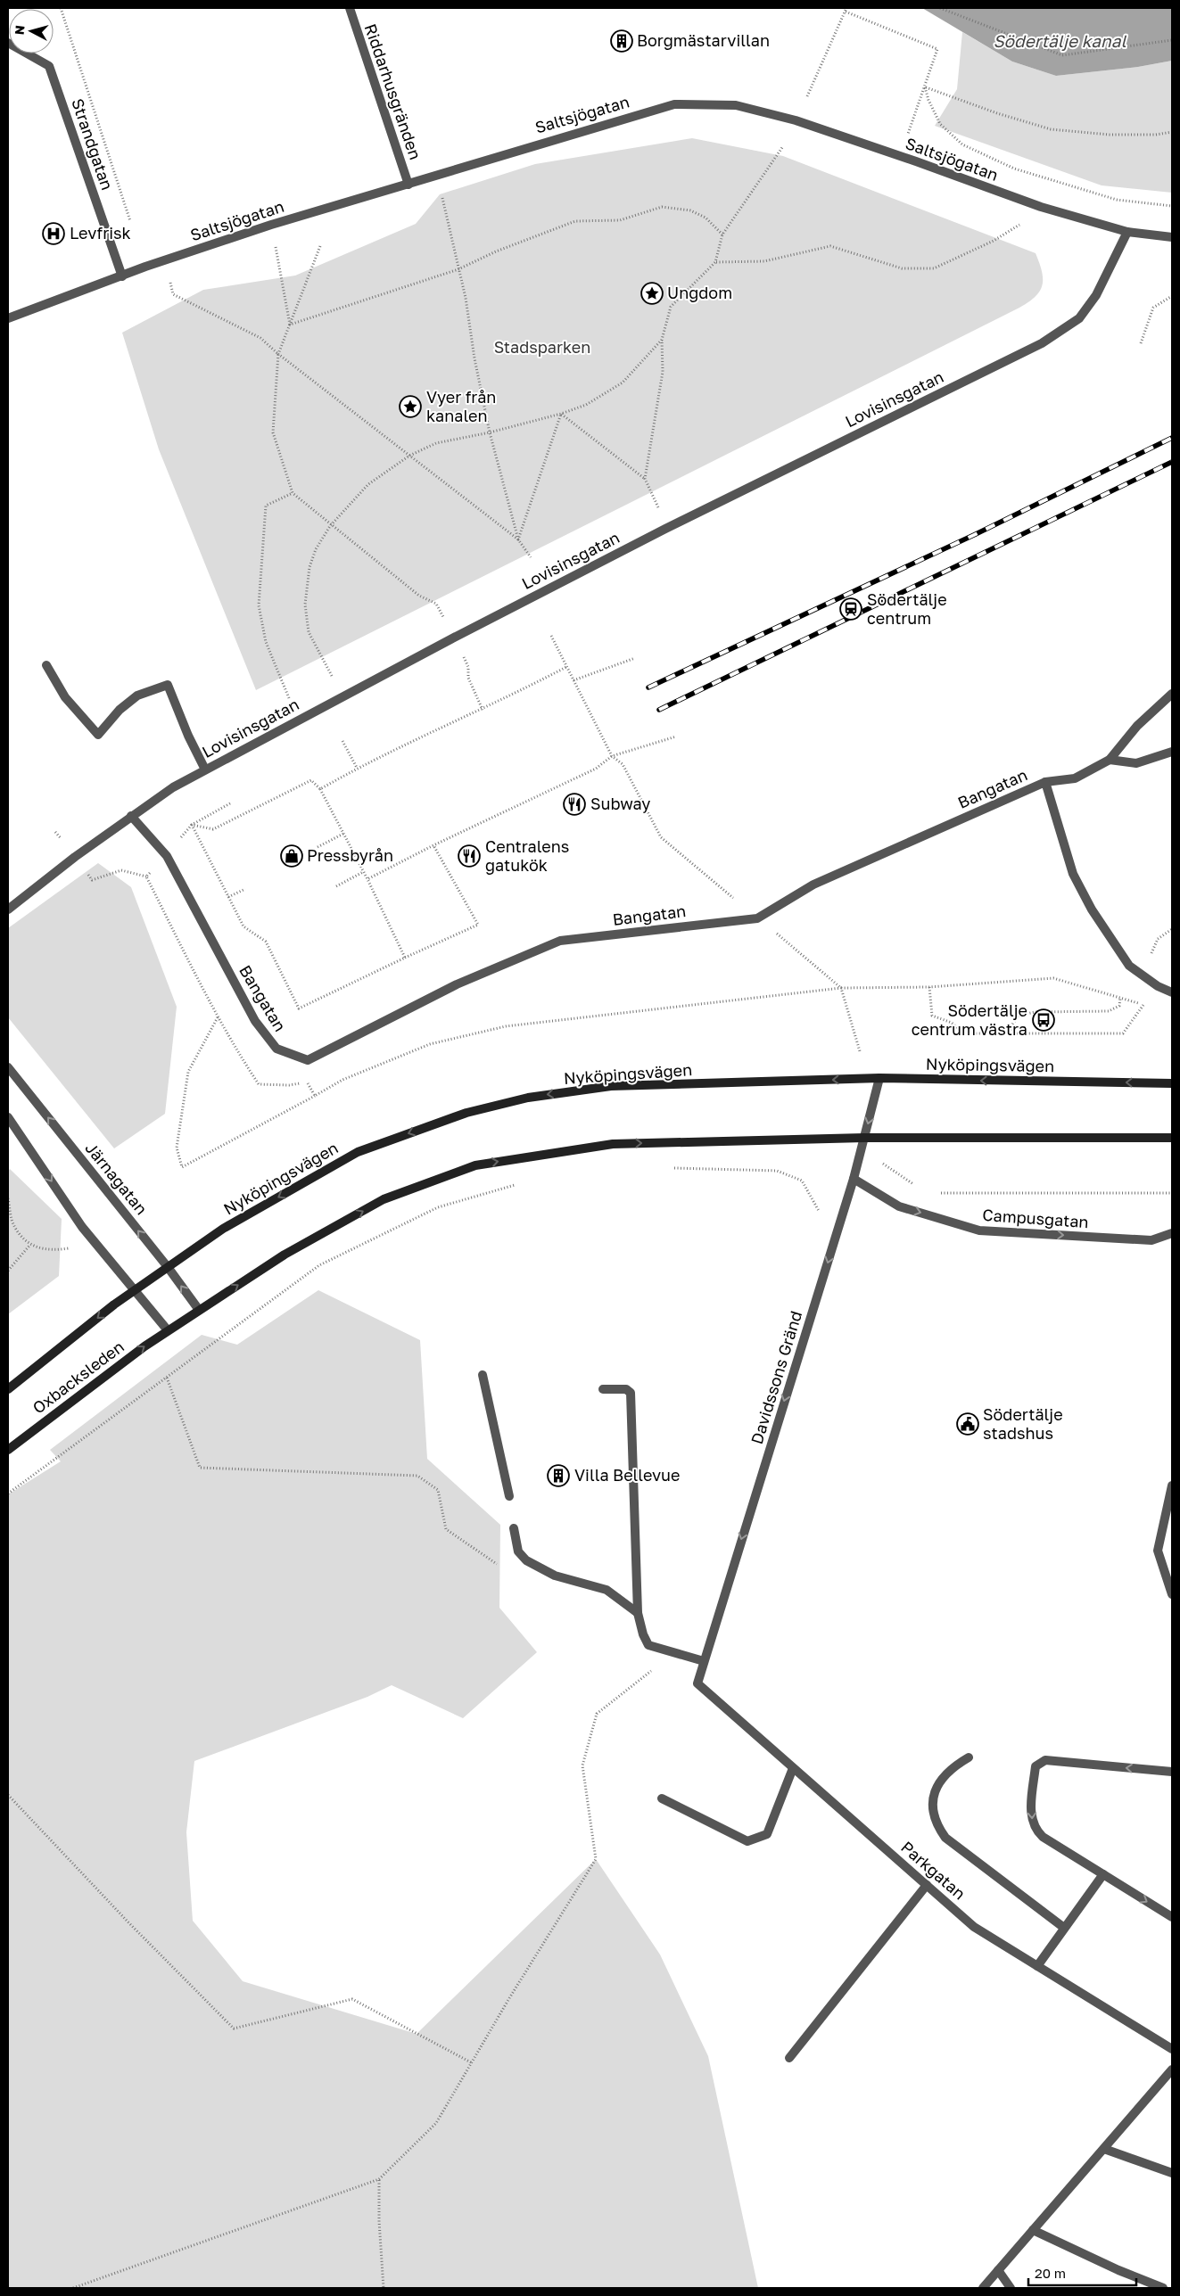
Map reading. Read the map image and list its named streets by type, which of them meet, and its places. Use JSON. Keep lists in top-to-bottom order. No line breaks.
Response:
{"streets":{"main road":["Nyköpingsvägen","Oxbacksleden"],"street":["Riddarhusgränden","Saltsjögatan","Strandgatan","Lovisinsgatan","Bangatan","Järnagatan","Campusgatan","Davidssons Gränd","Parkgatan"]},"crossings":[["Riddarhusgränden","Saltsjögatan"],["Saltsjögatan","Strandgatan"],["Saltsjögatan","Lovisinsgatan"],["Lovisinsgatan","Bangatan"],["Nyköpingsvägen","Järnagatan"],["Nyköpingsvägen","Davidssons Gränd"],["Campusgatan","Davidssons Gränd"],["Davidssons Gränd","Parkgatan"]],"one_way":["Campusgatan","Davidssons Gränd"],"water":["Södertälje kanal"],"parks":["Stadsparken"],"places":{"building":["Borgmästarvillan","Villa Bellevue"],"hospital":["Levfrisk"],"place":["Ungdom","Vyer från kanalen"],"station":["Södertälje centrum"],"restaurant":["Subway","Centralens gatukök"],"shop":["Pressbyrån"],"bus stop":["Södertälje centrum västra"],"public building":["Södertälje stadshus"]},"scale_bar":"20 m","north":"left"}
